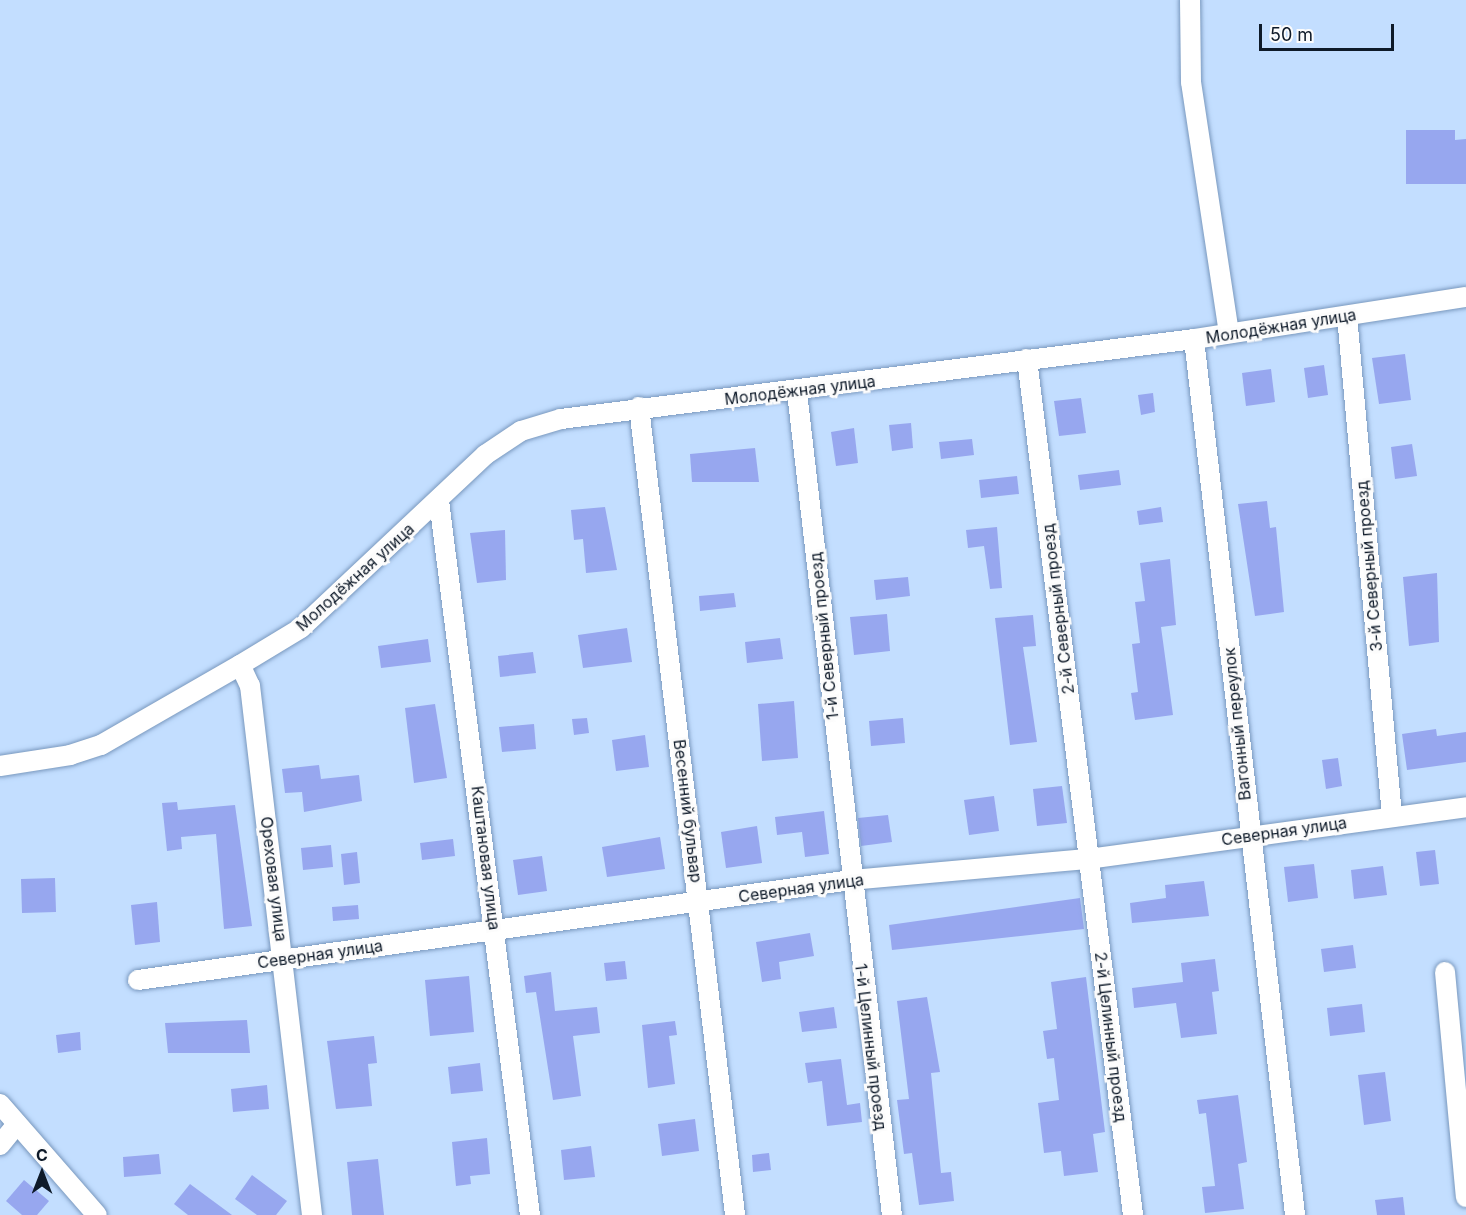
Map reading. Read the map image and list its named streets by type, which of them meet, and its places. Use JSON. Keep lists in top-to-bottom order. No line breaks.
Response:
{"streets":{"street":["Молодёжная улица","3-й Северный проезд","2-й Северный проезд","1-й Северный проезд","Вагонный переулок","Весенний бульвар","Северная улица","Каштановая улица","Ореховая улица","2-й Целинный проезд","1-й Целинный проезд"]},"crossings":[["Молодёжная улица","3-й Северный проезд"],["Молодёжная улица","2-й Северный проезд"],["Молодёжная улица","1-й Северный проезд"],["Молодёжная улица","Вагонный переулок"],["Молодёжная улица","Весенний бульвар"],["Молодёжная улица","Каштановая улица"],["Молодёжная улица","Ореховая улица"],["3-й Северный проезд","Северная улица"],["2-й Северный проезд","Северная улица"],["2-й Северный проезд","2-й Целинный проезд"],["1-й Северный проезд","Северная улица"],["1-й Северный проезд","1-й Целинный проезд"],["Вагонный переулок","Северная улица"],["Весенний бульвар","Северная улица"],["Северная улица","Каштановая улица"],["Северная улица","Ореховая улица"],["Северная улица","2-й Целинный проезд"],["Северная улица","1-й Целинный проезд"]],"scale_bar":"50 m","north":"top"}
